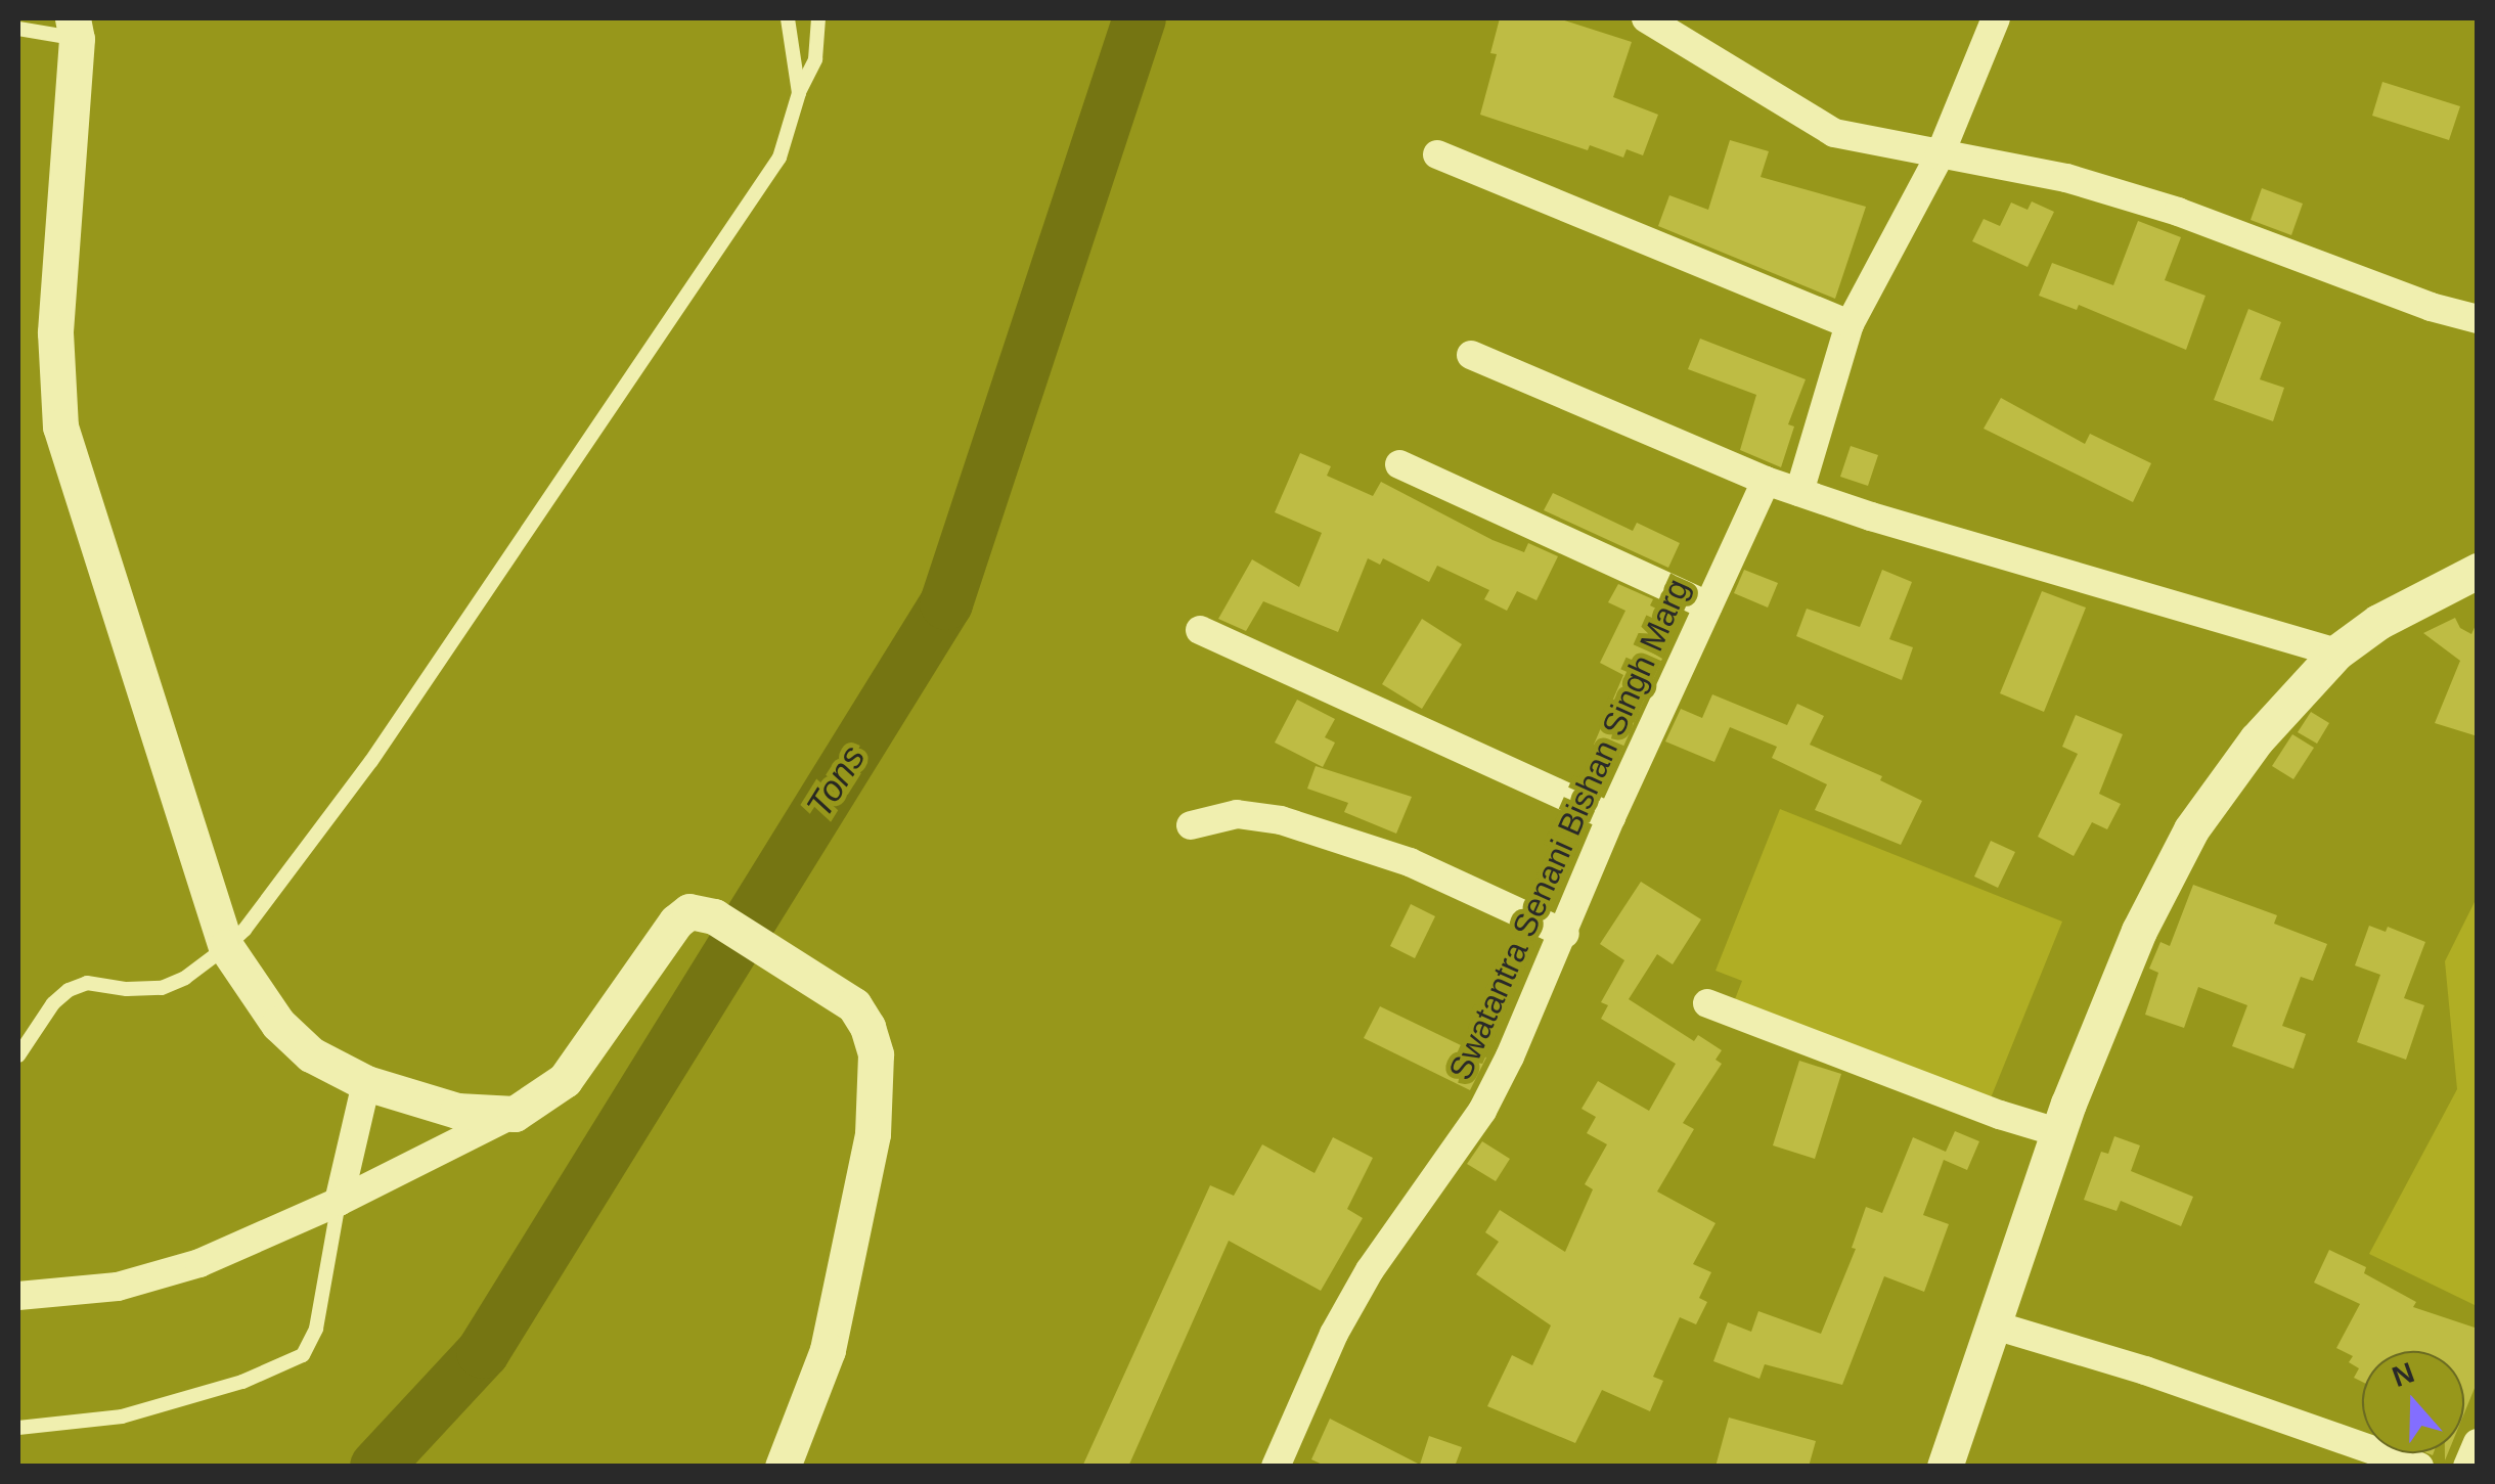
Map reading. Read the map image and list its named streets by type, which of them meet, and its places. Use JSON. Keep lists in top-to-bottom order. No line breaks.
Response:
{"streets":{"street":["Swatantra Senani Bishan Singh Marg"]},"water":["Tons"],"north":"top"}
